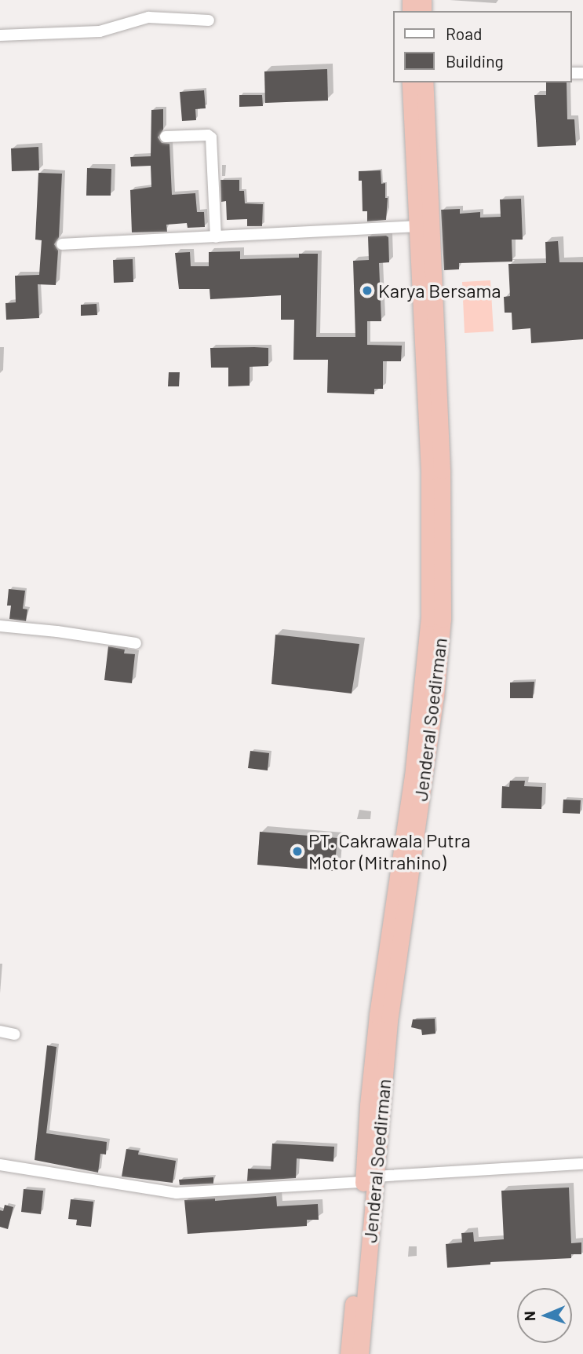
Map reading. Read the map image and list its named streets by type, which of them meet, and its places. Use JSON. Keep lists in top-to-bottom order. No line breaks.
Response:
{"streets":{"highway":["Jenderal Soedirman"]},"places":["Karya Bersama","PT. Cakrawala Putra Motor (Mitrahino)"],"legend":["Road","Building"],"north":"left"}
